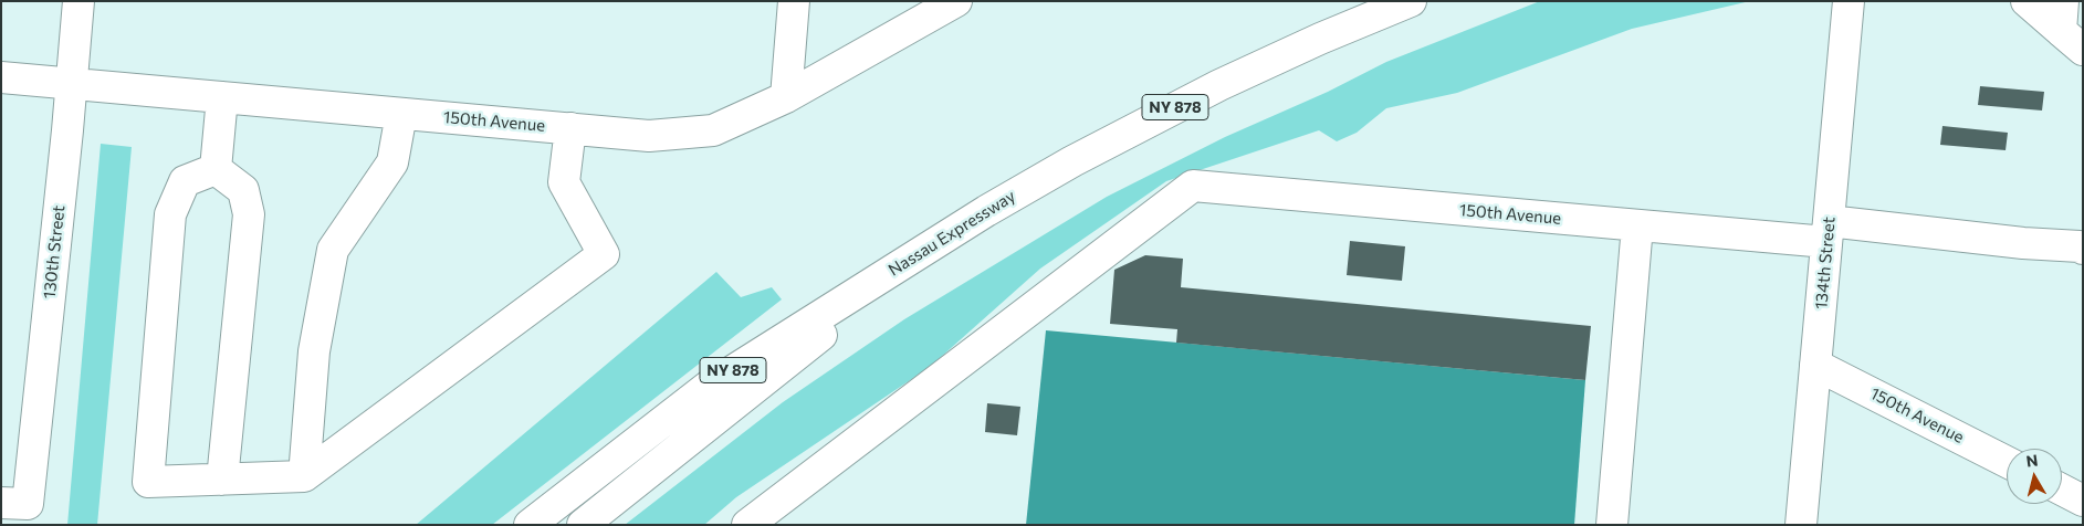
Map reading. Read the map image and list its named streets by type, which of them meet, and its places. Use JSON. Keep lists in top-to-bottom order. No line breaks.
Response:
{"streets":{"main road":["NY 878","150th Avenue","Nassau Expressway","130th Street","134th Street"]},"crossings":[["150th Avenue","130th Street"],["150th Avenue","134th Street"]],"north":"top"}
